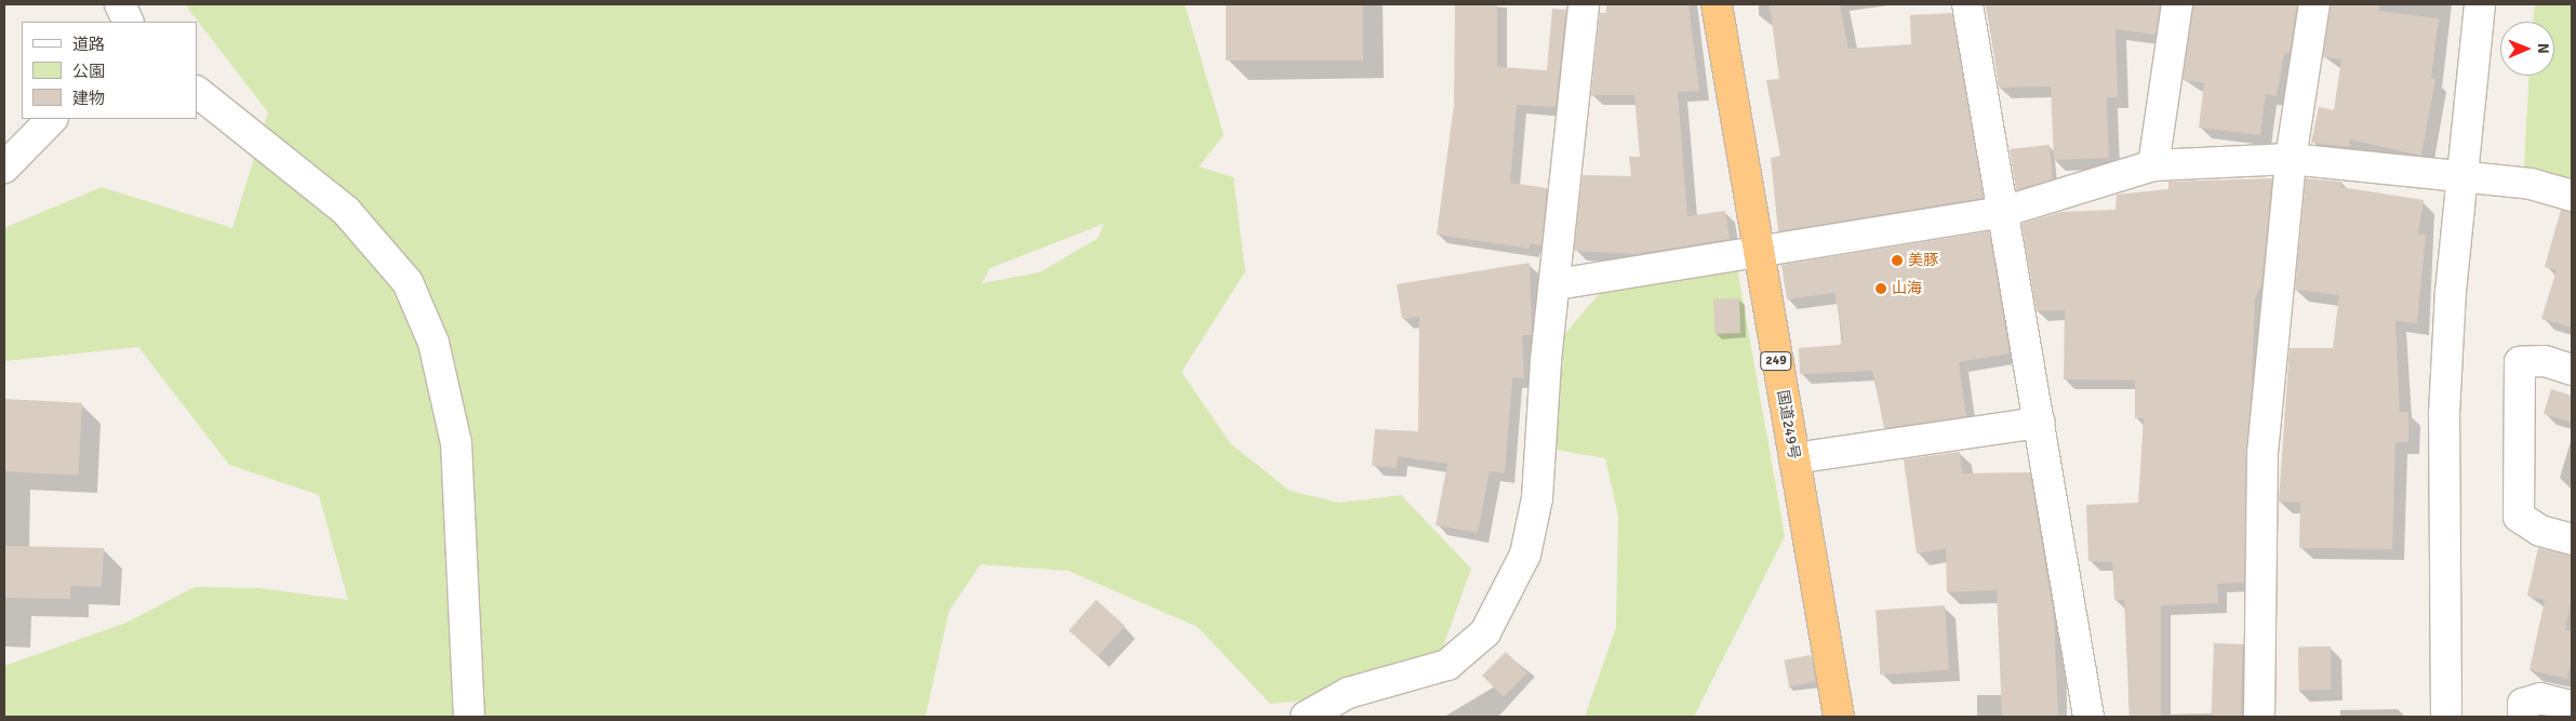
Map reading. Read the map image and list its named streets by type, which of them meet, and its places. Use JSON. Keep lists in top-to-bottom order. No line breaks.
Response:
{"streets":{"highway":["249","国道249号"]},"places":["美豚","山海"],"legend":["道路","公園","建物"],"north":"right"}
